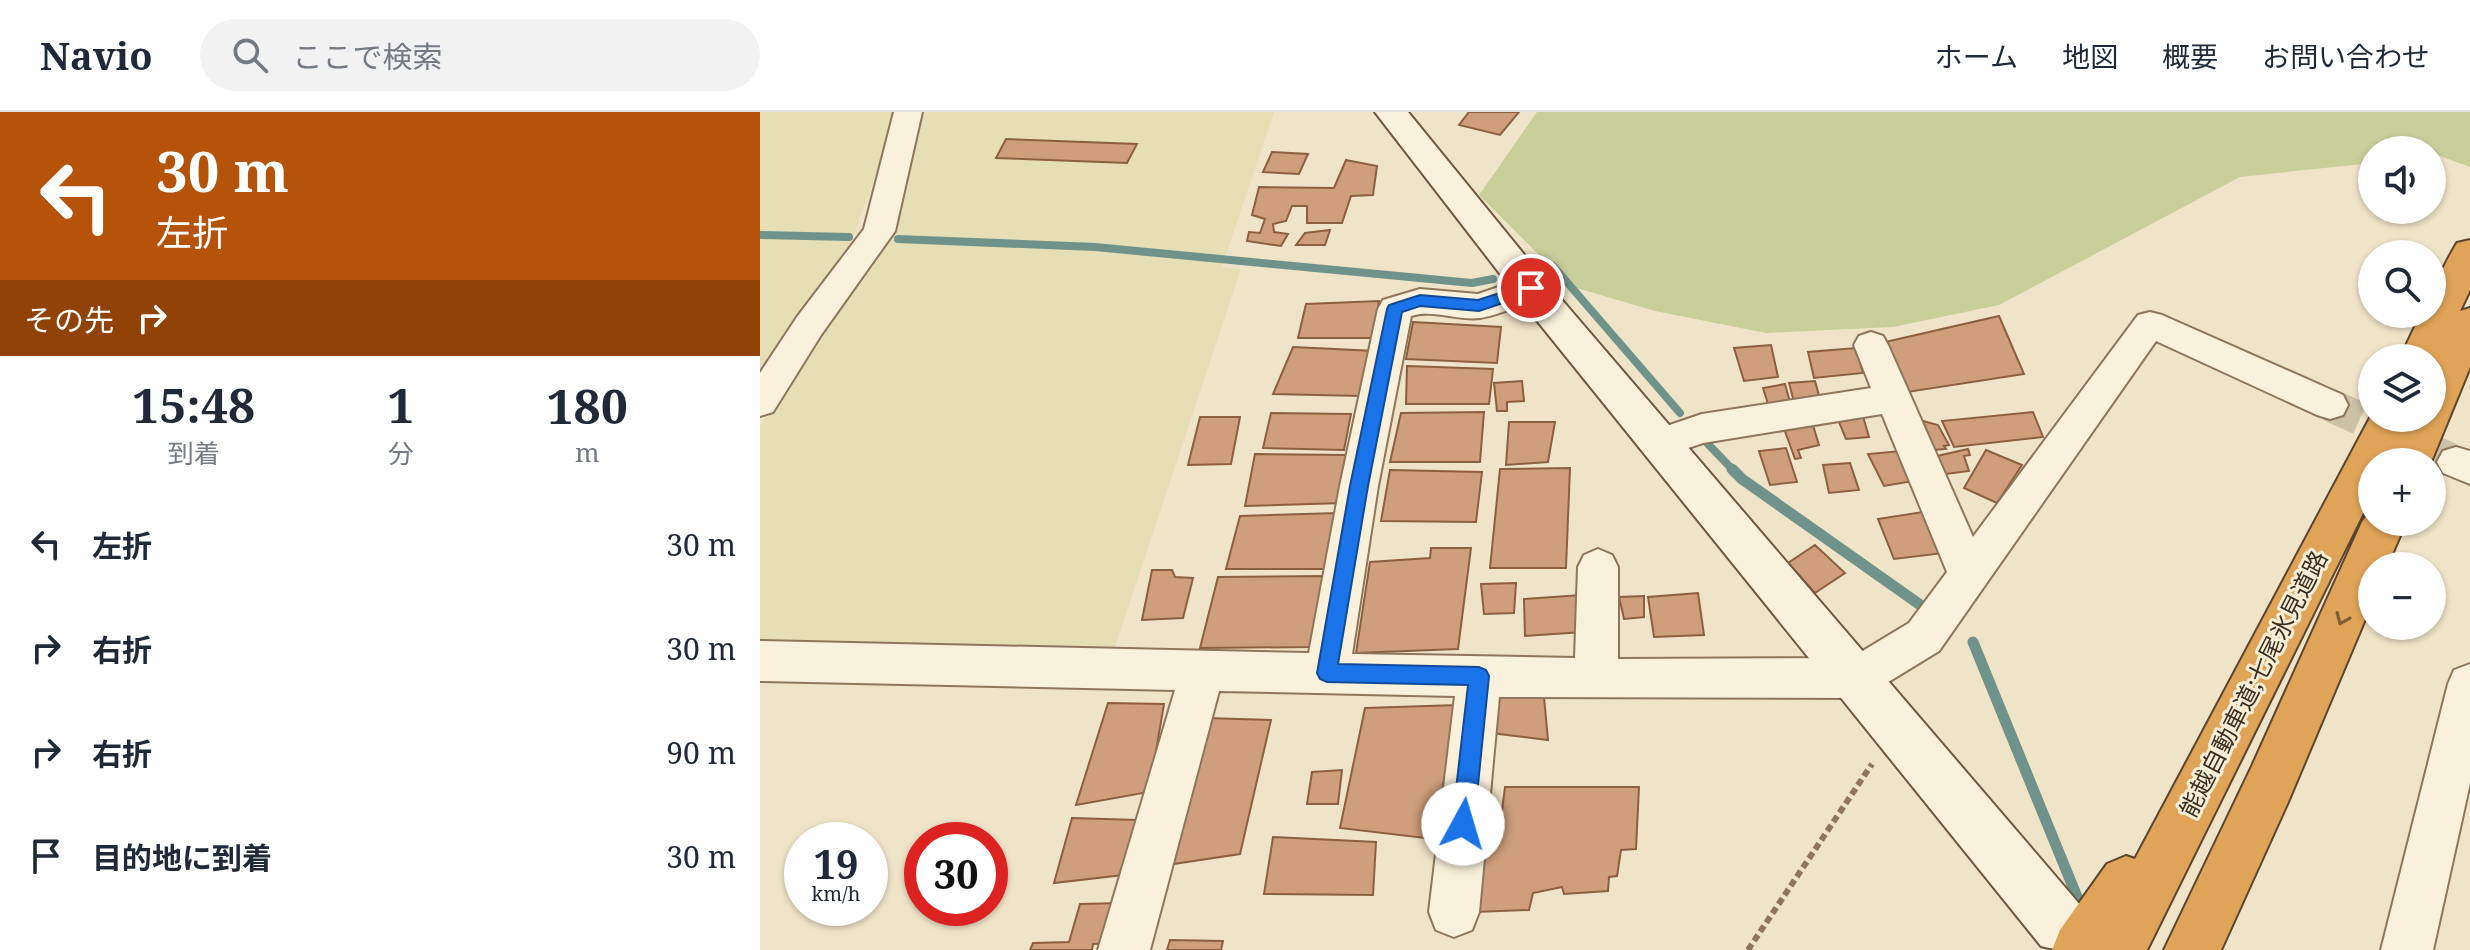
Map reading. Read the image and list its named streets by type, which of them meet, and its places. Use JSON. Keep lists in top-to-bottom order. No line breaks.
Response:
{"streets":{"highway":["能越自動車道;七尾氷見道路"]},"page":{"header":"Navio","search":"ここで検索","nav":["ホーム","地図","概要","お問い合わせ"],"turn":["30 m","左折"],"map_buttons":["+","−"],"then":"その先","eta":["15:48","到着","1","分","180","m"],"list":[{"name":"左折","value":"30 m"},{"name":"右折","value":"30 m"},{"name":"右折","value":"90 m"},{"name":"目的地に到着","value":"30 m"}],"speed":"19 km/h","limit":"30"}}
